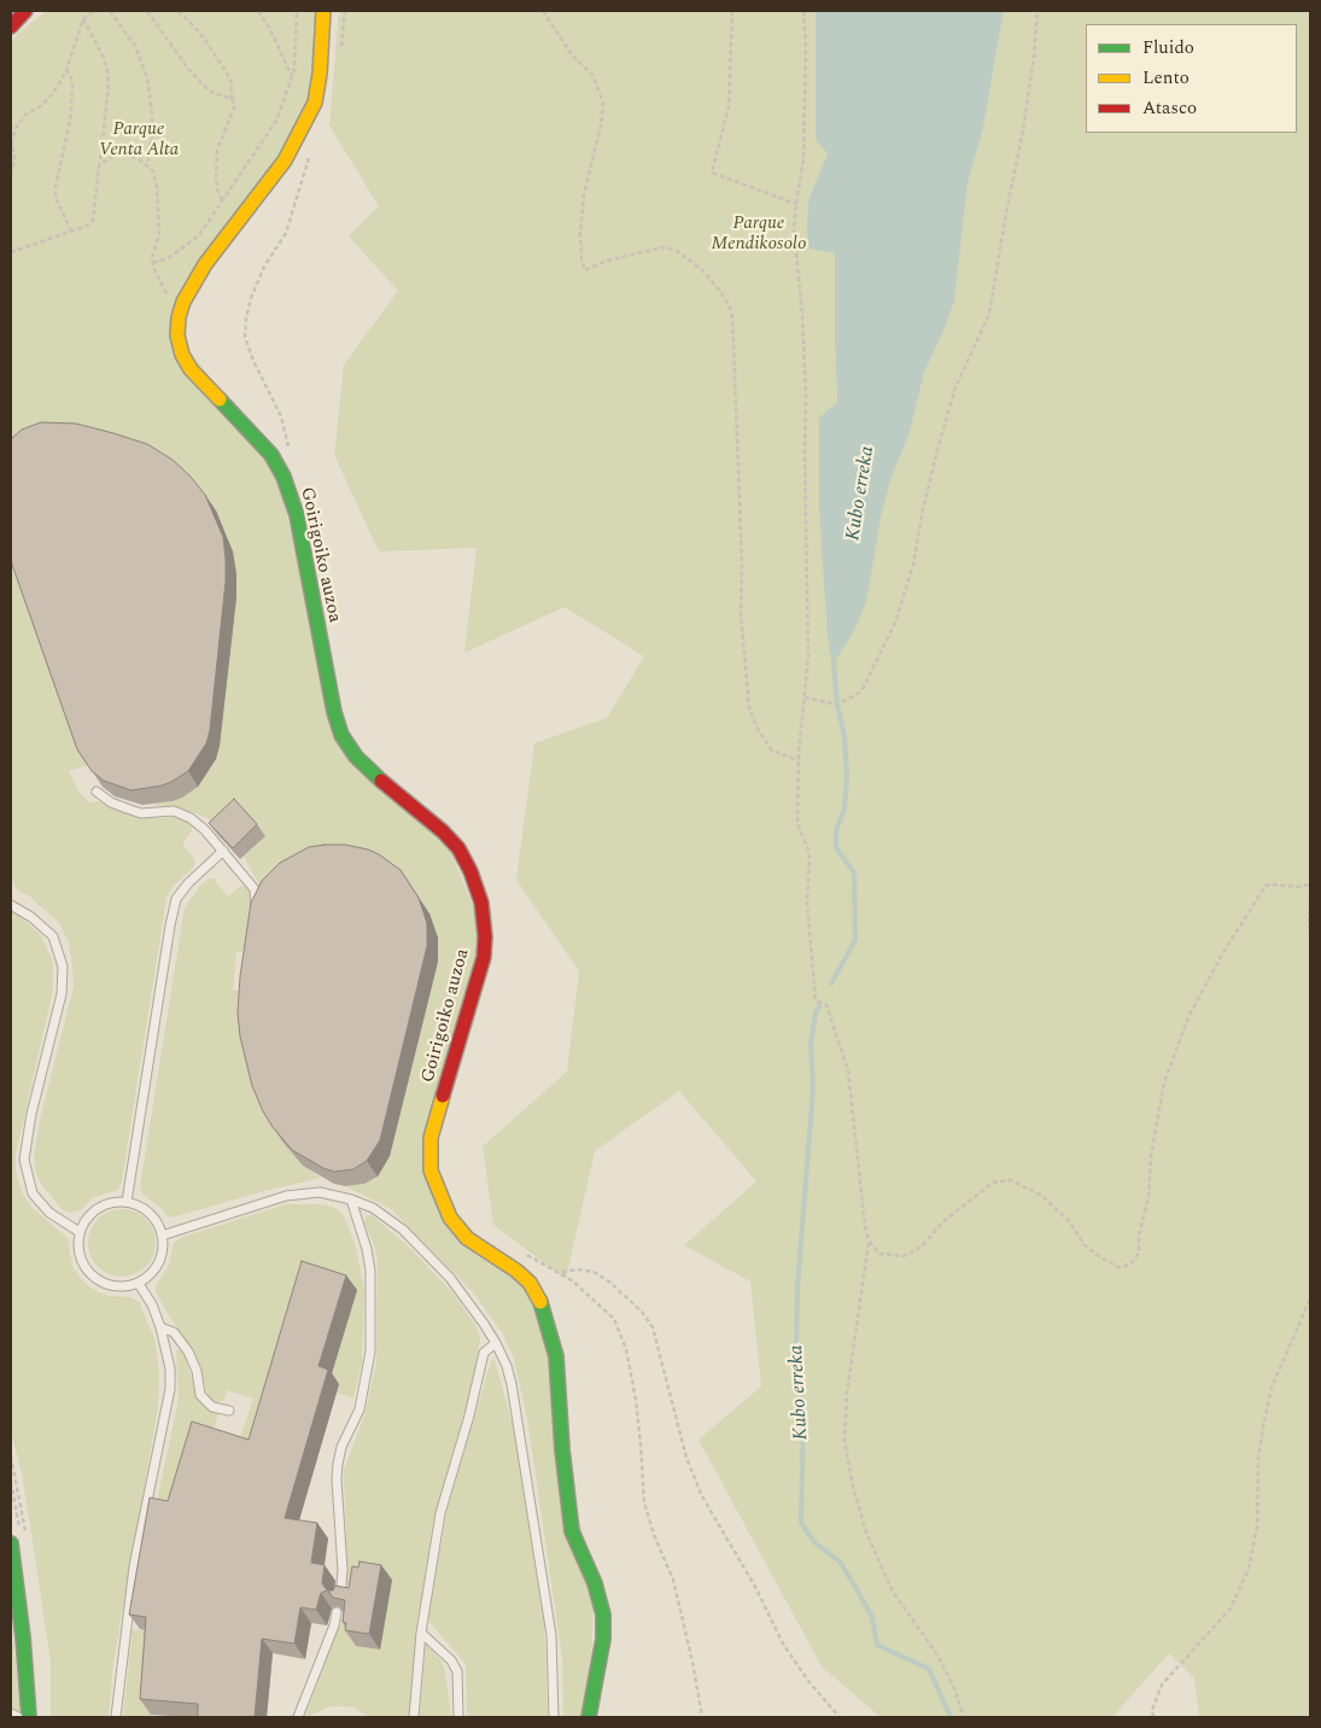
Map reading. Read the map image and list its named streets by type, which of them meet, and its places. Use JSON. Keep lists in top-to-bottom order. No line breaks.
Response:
{"streets":{"street":["Goirigoiko auzoa"]},"water":["Kubo erreka"],"parks":["Parque Venta Alta","Parque Mendikosolo"],"legend":["Fluido","Lento","Atasco"]}
